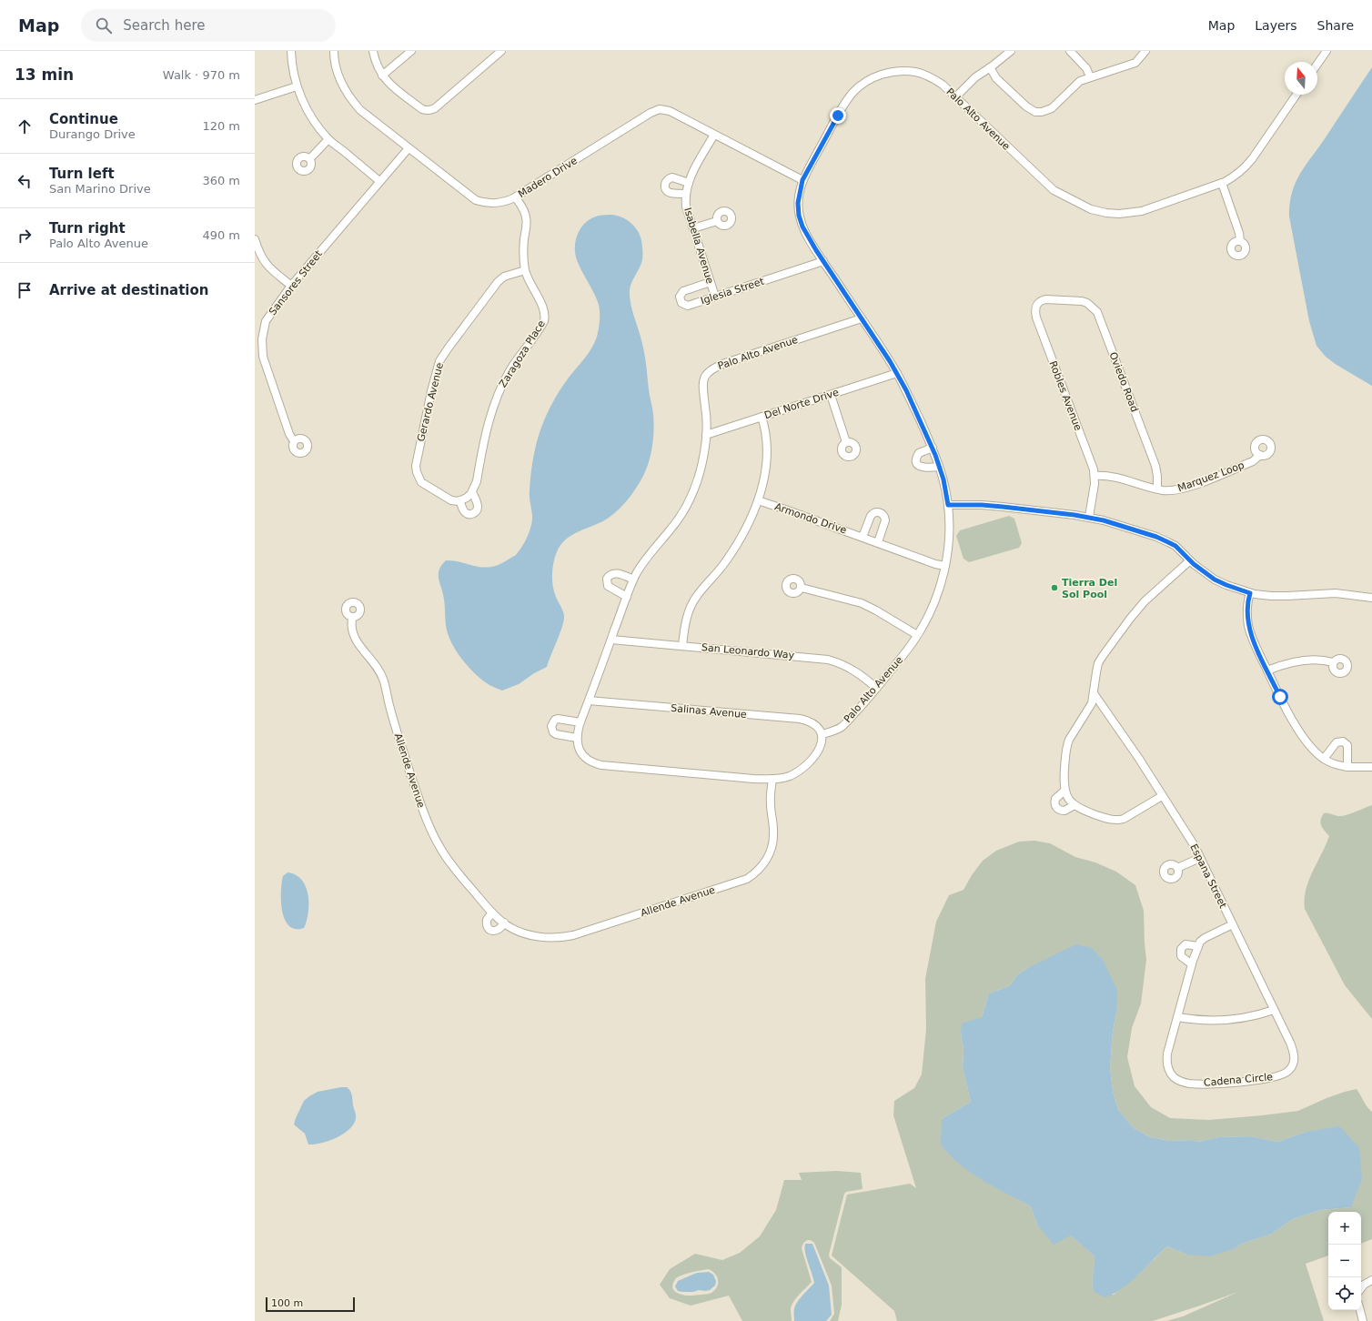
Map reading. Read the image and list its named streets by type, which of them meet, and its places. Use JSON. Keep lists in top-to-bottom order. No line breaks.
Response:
{"streets":{"street":["Palo Alto Avenue","Madero Drive","Isabella Avenue","Sansores Street","Iglesia Street","Zaragoza Place","Oviedo Road","Robles Avenue","Gerardo Avenue","Del Norte Drive","Marquez Loop","Armondo Drive","San Leonardo Way","Salinas Avenue","Allende Avenue","Espana Street","Cadena Circle"]},"crossings":[["Palo Alto Avenue","Madero Drive"],["Palo Alto Avenue","Iglesia Street"],["Palo Alto Avenue","Del Norte Drive"],["Palo Alto Avenue","Armondo Drive"],["Palo Alto Avenue","San Leonardo Way"],["Palo Alto Avenue","Salinas Avenue"],["Madero Drive","Isabella Avenue"],["Madero Drive","Sansores Street"],["Madero Drive","Zaragoza Place"],["Isabella Avenue","Iglesia Street"],["Zaragoza Place","Gerardo Avenue"],["Oviedo Road","Robles Avenue"],["Oviedo Road","Marquez Loop"],["Robles Avenue","Marquez Loop"],["Espana Street","Cadena Circle"]],"places":["Tierra Del Sol Pool"],"scale_bar":"100 m","north":"top","page":{"header":"Map","search":"Search here","nav":["Map","Layers","Share"],"heading":["13 min","Walk · 970 m"],"list":[["Continue","Durango Drive","120 m"],["Turn left","San Marino Drive","360 m"],["Turn right","Palo Alto Avenue","490 m"],"Arrive at destination"],"map_buttons":["+","−"],"scale":"100 m"}}
